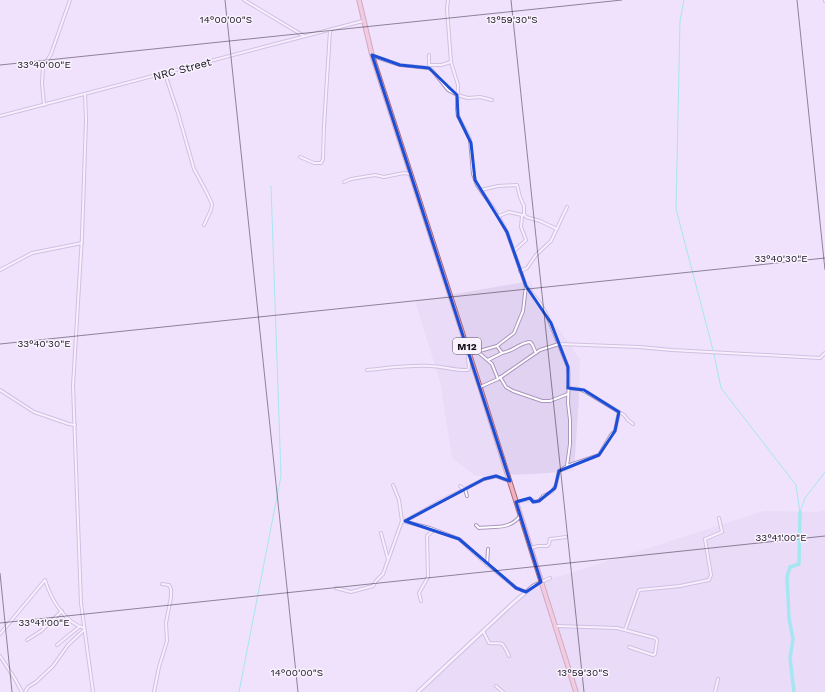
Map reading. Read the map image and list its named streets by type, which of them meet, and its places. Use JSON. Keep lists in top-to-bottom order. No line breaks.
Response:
{"streets":{"highway":["M12"],"street":["NRC Street"]},"crossings":[["NRC Street","M12"]],"coordinates":["14°00'00\"S","13°59'30\"S","33°40'00\"E","33°40'30\"E","33°41'00\"E"]}
